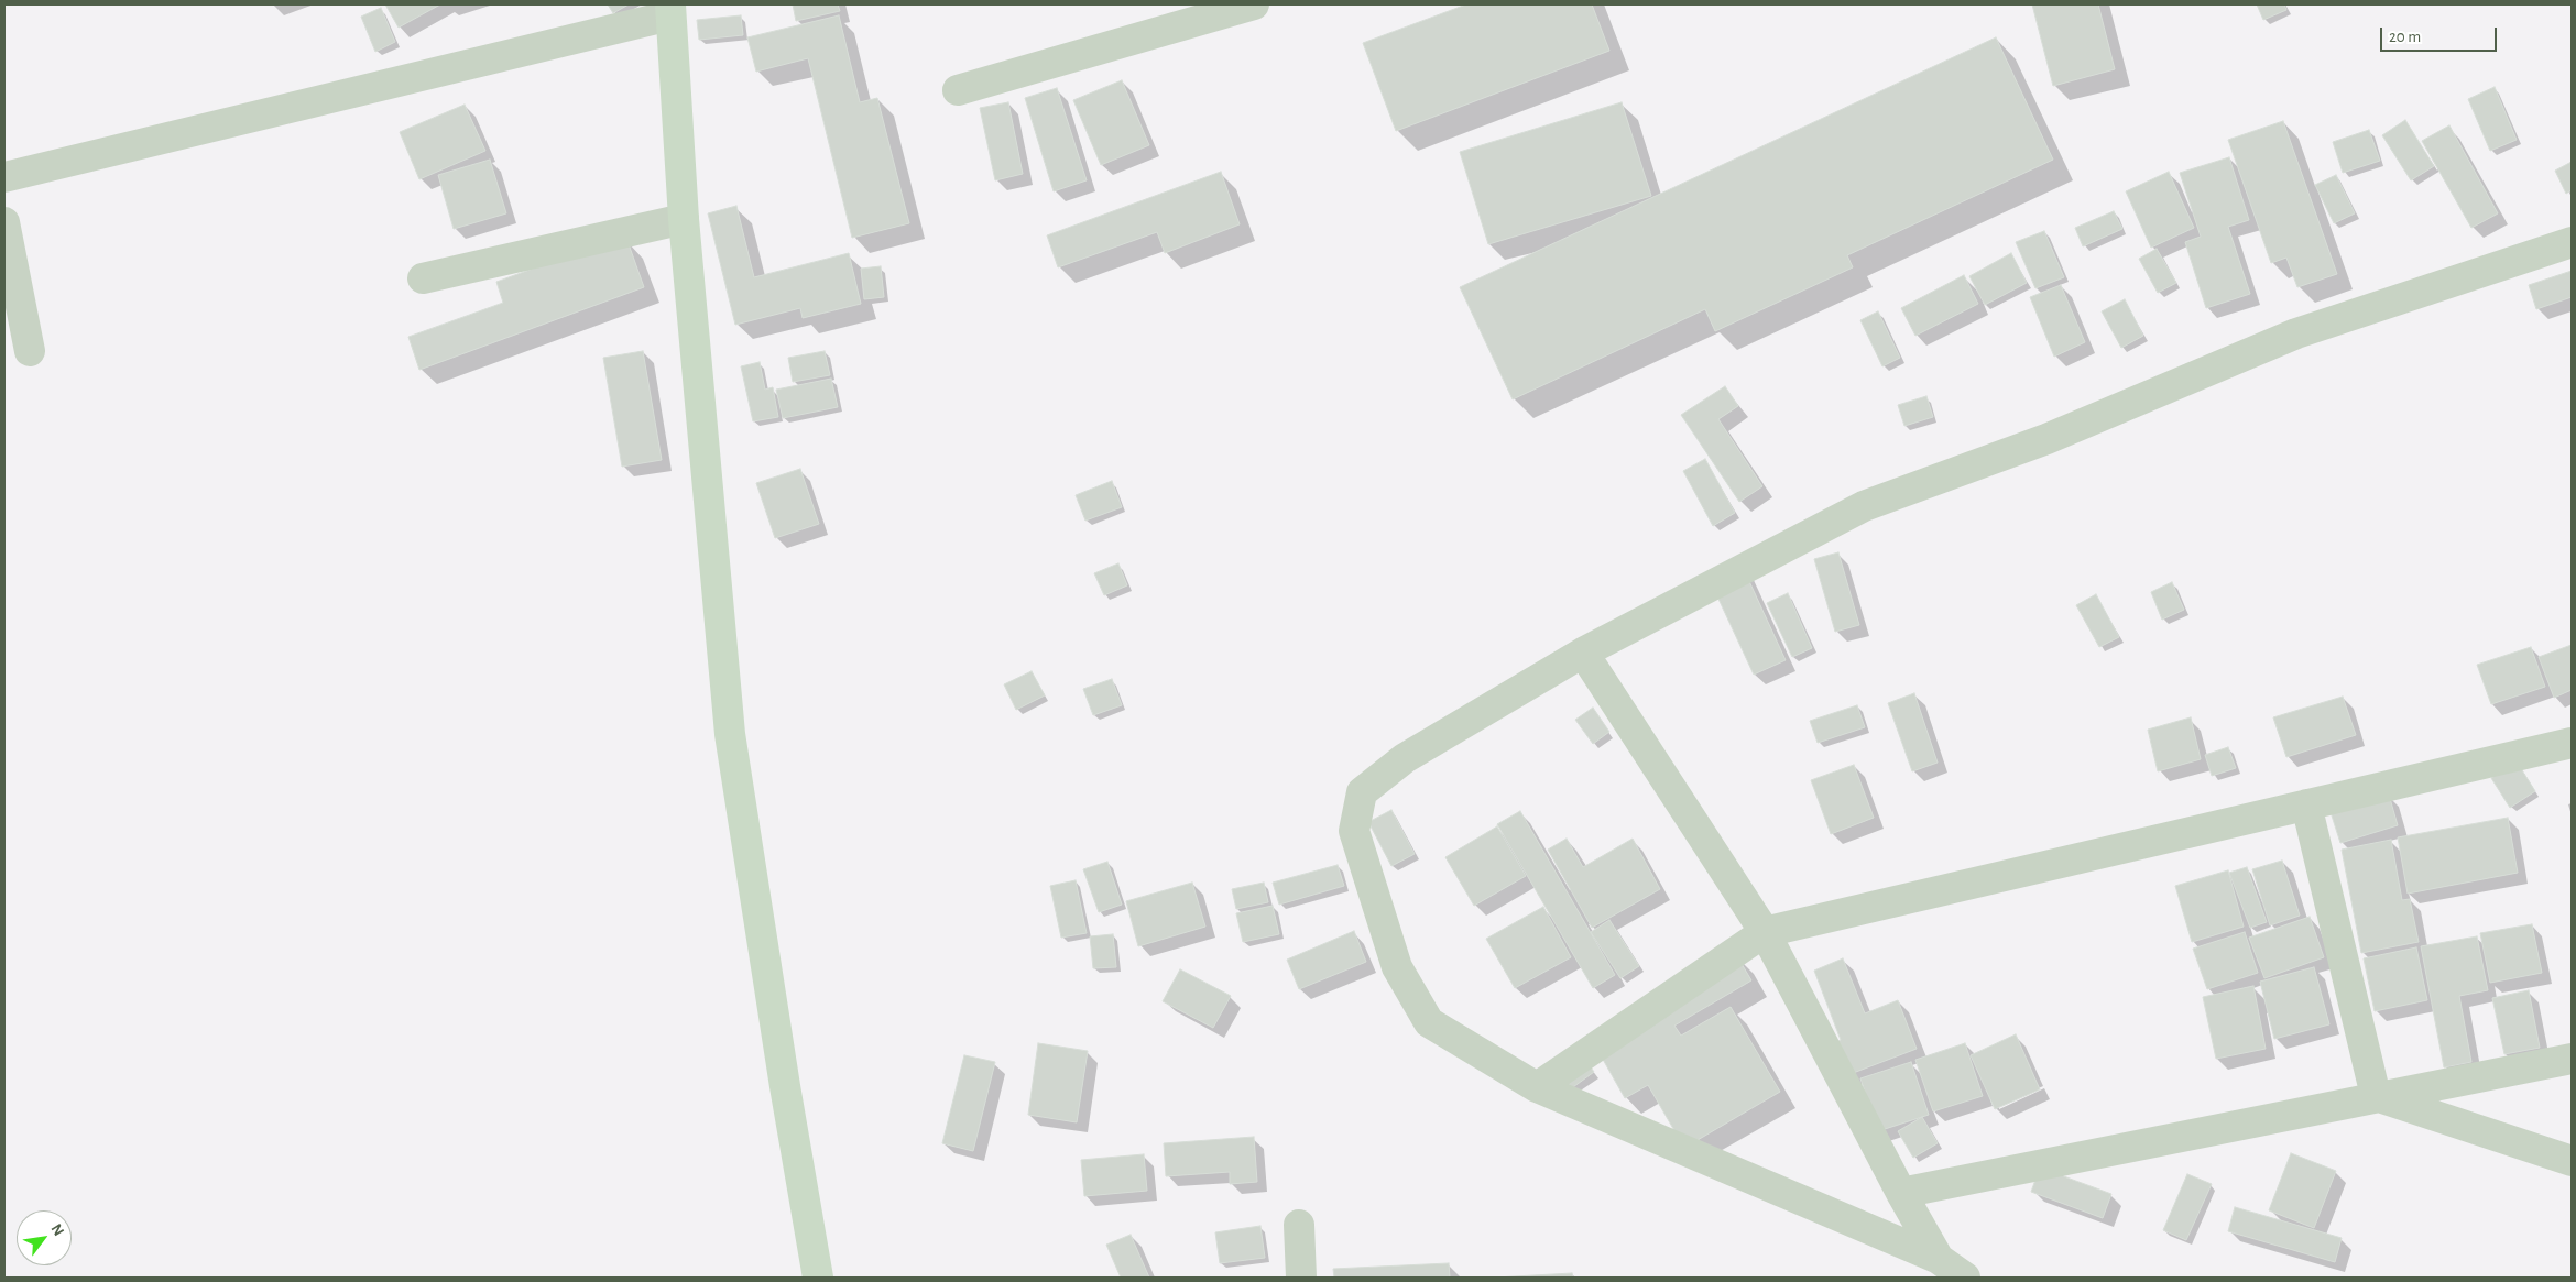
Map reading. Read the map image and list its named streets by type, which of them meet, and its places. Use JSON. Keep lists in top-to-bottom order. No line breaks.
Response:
{"scale_bar":"20 m","north":"top right"}
